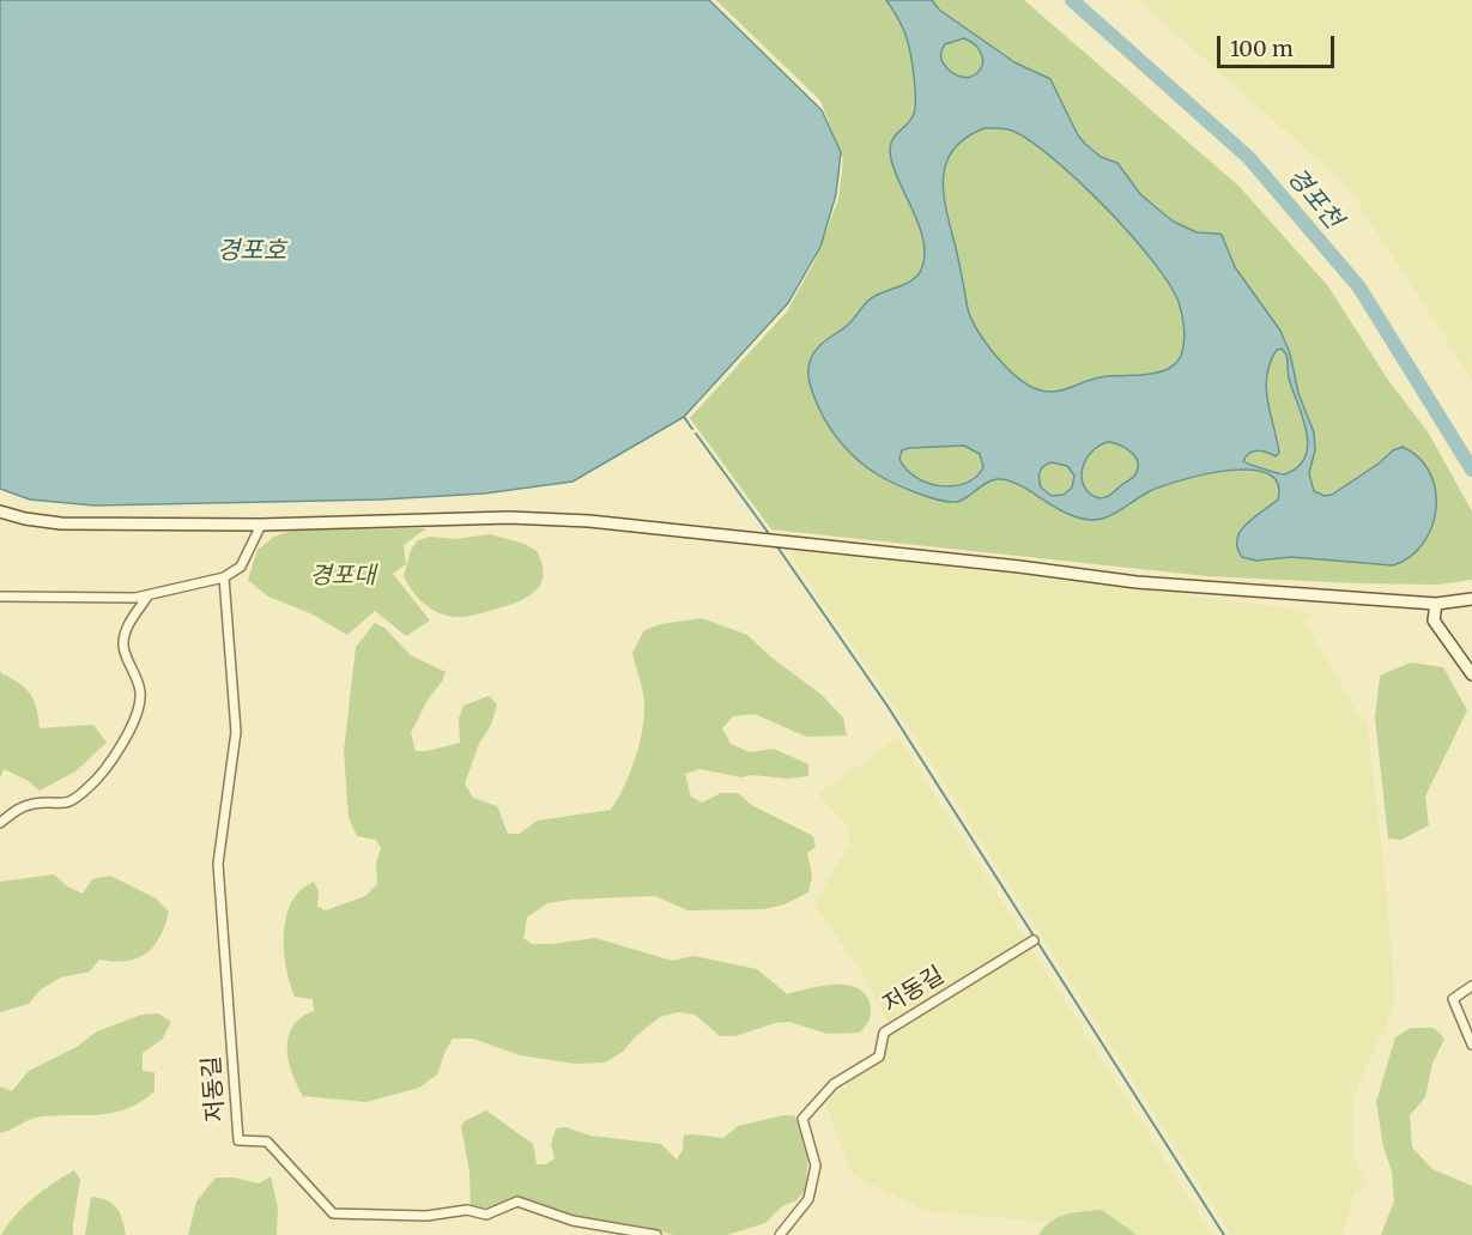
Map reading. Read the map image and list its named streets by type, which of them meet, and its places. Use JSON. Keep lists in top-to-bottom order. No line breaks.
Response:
{"streets":{"street":["저동길"]},"water":["경포천","경포호"],"parks":["경포대"],"scale_bar":"100 m"}
